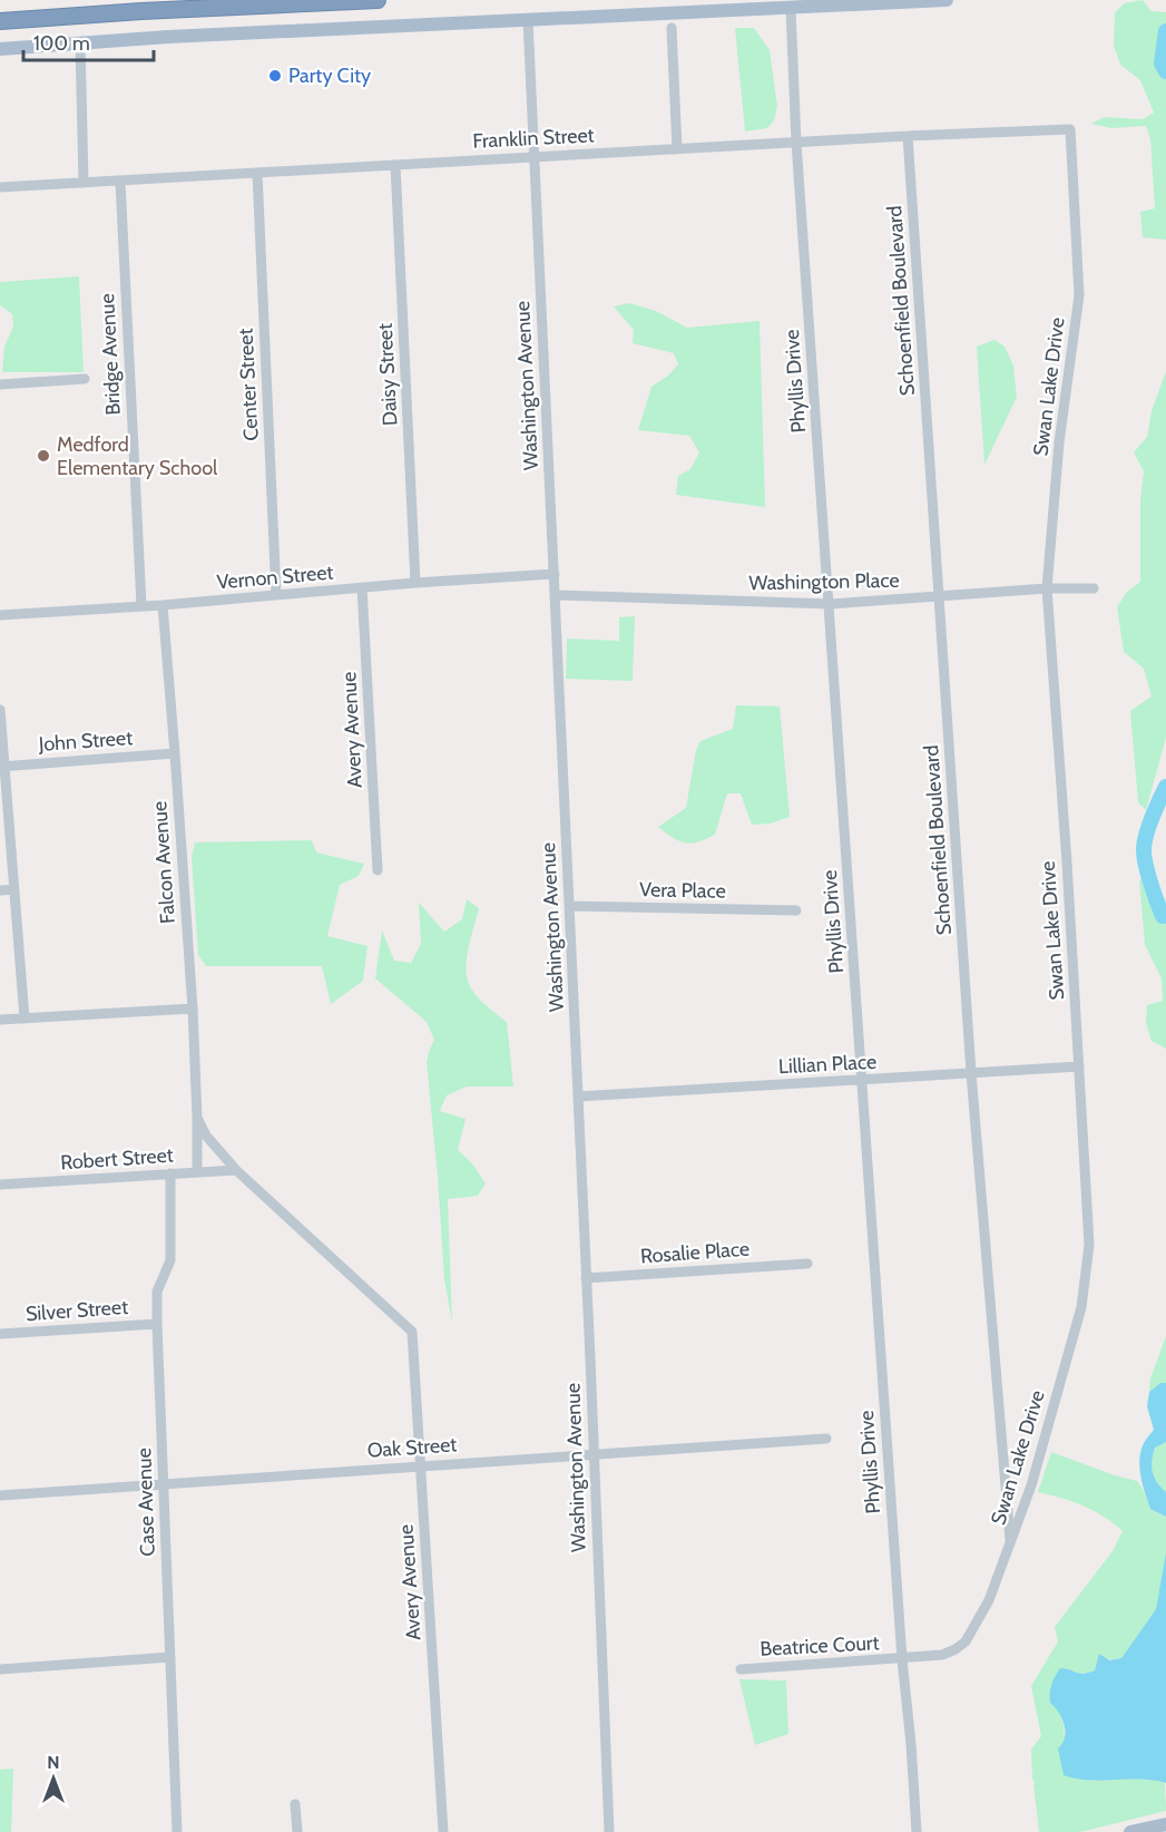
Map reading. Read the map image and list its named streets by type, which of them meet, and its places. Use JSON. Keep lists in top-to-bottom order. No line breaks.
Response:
{"streets":{"street":["Franklin Street","Schoenfield Boulevard","Bridge Avenue","Daisy Street","Phyllis Drive","Center Street","Washington Avenue","Swan Lake Drive","Vernon Street","Washington Place","Avery Avenue","John Street","Falcon Avenue","Vera Place","Lillian Place","Robert Street","Rosalie Place","Silver Street","Oak Street","Case Avenue","Beatrice Court"]},"crossings":[["Franklin Street","Schoenfield Boulevard"],["Franklin Street","Bridge Avenue"],["Franklin Street","Daisy Street"],["Franklin Street","Phyllis Drive"],["Franklin Street","Center Street"],["Franklin Street","Washington Avenue"],["Franklin Street","Swan Lake Drive"],["Schoenfield Boulevard","Swan Lake Drive"],["Schoenfield Boulevard","Washington Place"],["Schoenfield Boulevard","Lillian Place"],["Bridge Avenue","Vernon Street"],["Daisy Street","Vernon Street"],["Phyllis Drive","Swan Lake Drive"],["Phyllis Drive","Washington Place"],["Phyllis Drive","Lillian Place"],["Phyllis Drive","Beatrice Court"],["Center Street","Vernon Street"],["Washington Avenue","Vernon Street"],["Washington Avenue","Washington Place"],["Washington Avenue","Vera Place"],["Washington Avenue","Lillian Place"],["Washington Avenue","Rosalie Place"],["Washington Avenue","Oak Street"],["Swan Lake Drive","Washington Place"],["Swan Lake Drive","Lillian Place"],["Swan Lake Drive","Beatrice Court"],["Vernon Street","Avery Avenue"],["Vernon Street","Falcon Avenue"],["Avery Avenue","Falcon Avenue"],["Avery Avenue","Oak Street"],["John Street","Falcon Avenue"],["Falcon Avenue","Robert Street"],["Robert Street","Case Avenue"],["Silver Street","Case Avenue"],["Oak Street","Case Avenue"]],"places":["Party City","Medford Elementary School"],"scale_bar":"100 m","north":"top"}
